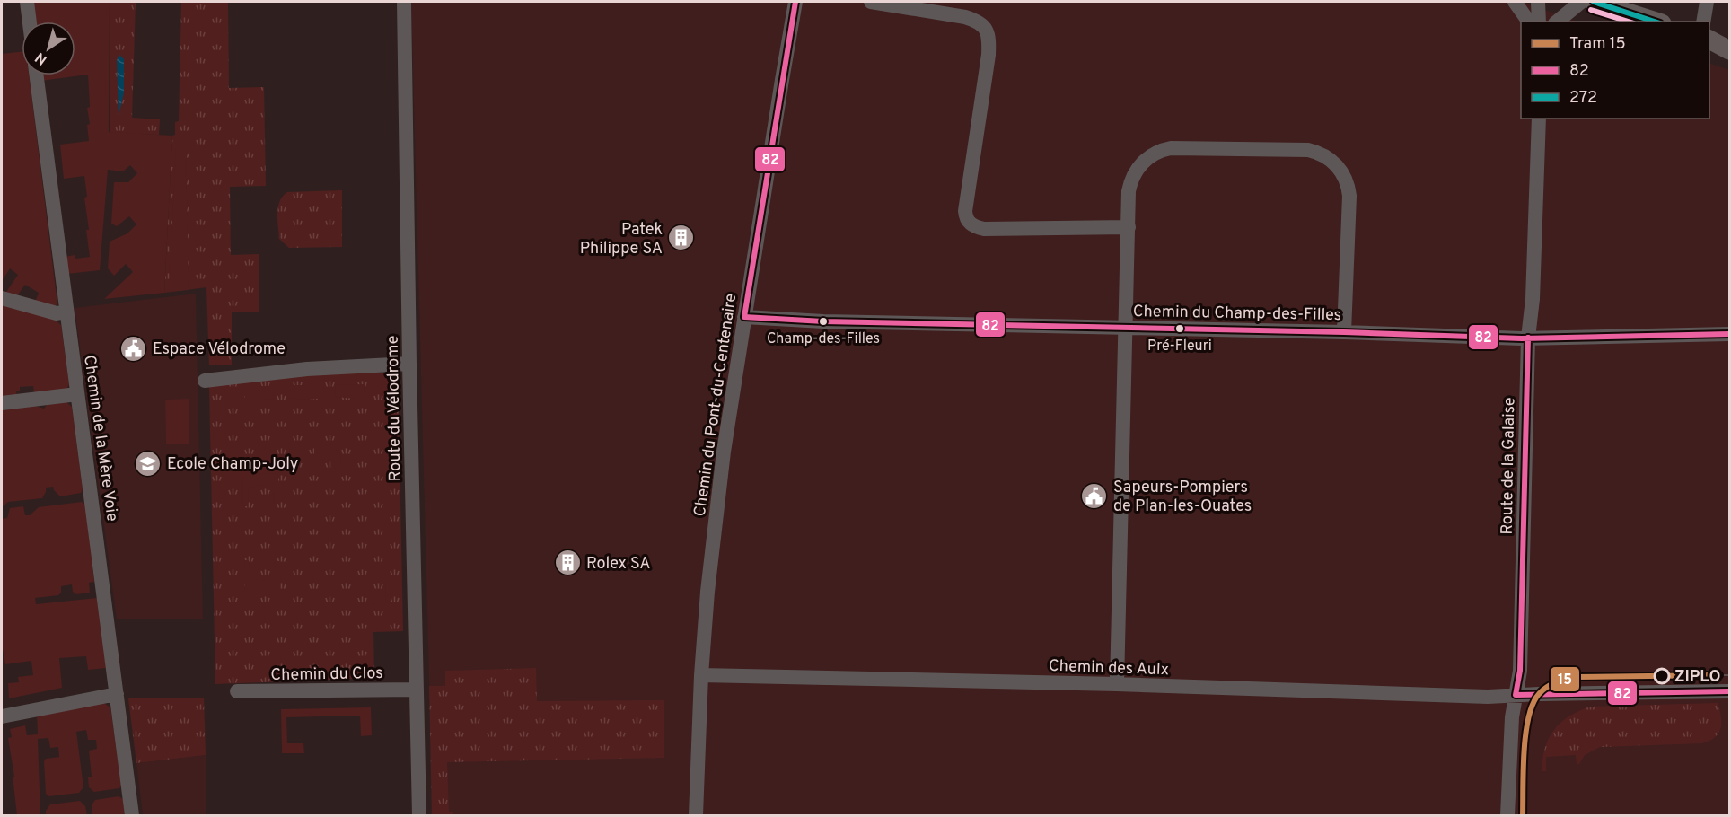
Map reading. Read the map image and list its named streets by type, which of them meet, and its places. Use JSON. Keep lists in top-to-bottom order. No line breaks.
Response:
{"streets":{"street":["Chemin du Champ-des-Filles","Chemin du Pont-du-Centenaire","Route du Vélodrome","Chemin de la Mère Voie","Route de la Galaise","Chemin des Aulx","Chemin du Clos"]},"crossings":[["Chemin du Champ-des-Filles","Chemin du Pont-du-Centenaire"],["Chemin du Champ-des-Filles","Route de la Galaise"],["Chemin du Pont-du-Centenaire","Chemin des Aulx"],["Route du Vélodrome","Chemin du Clos"],["Route de la Galaise","Chemin des Aulx"]],"places":{"building":["Patek Philippe SA","Rolex SA"],"other":["Champ-des-Filles","Pré-Fleuri","ZIPLO"],"public building":["Espace Vélodrome","Sapeurs-Pompiers de Plan-les-Ouates"],"school or university":["Ecole Champ-Joly"]},"lines":["transit line 82","transit line 272","tram line 15"],"legend":["Tram 15","82","272"],"north":"bottom left"}
